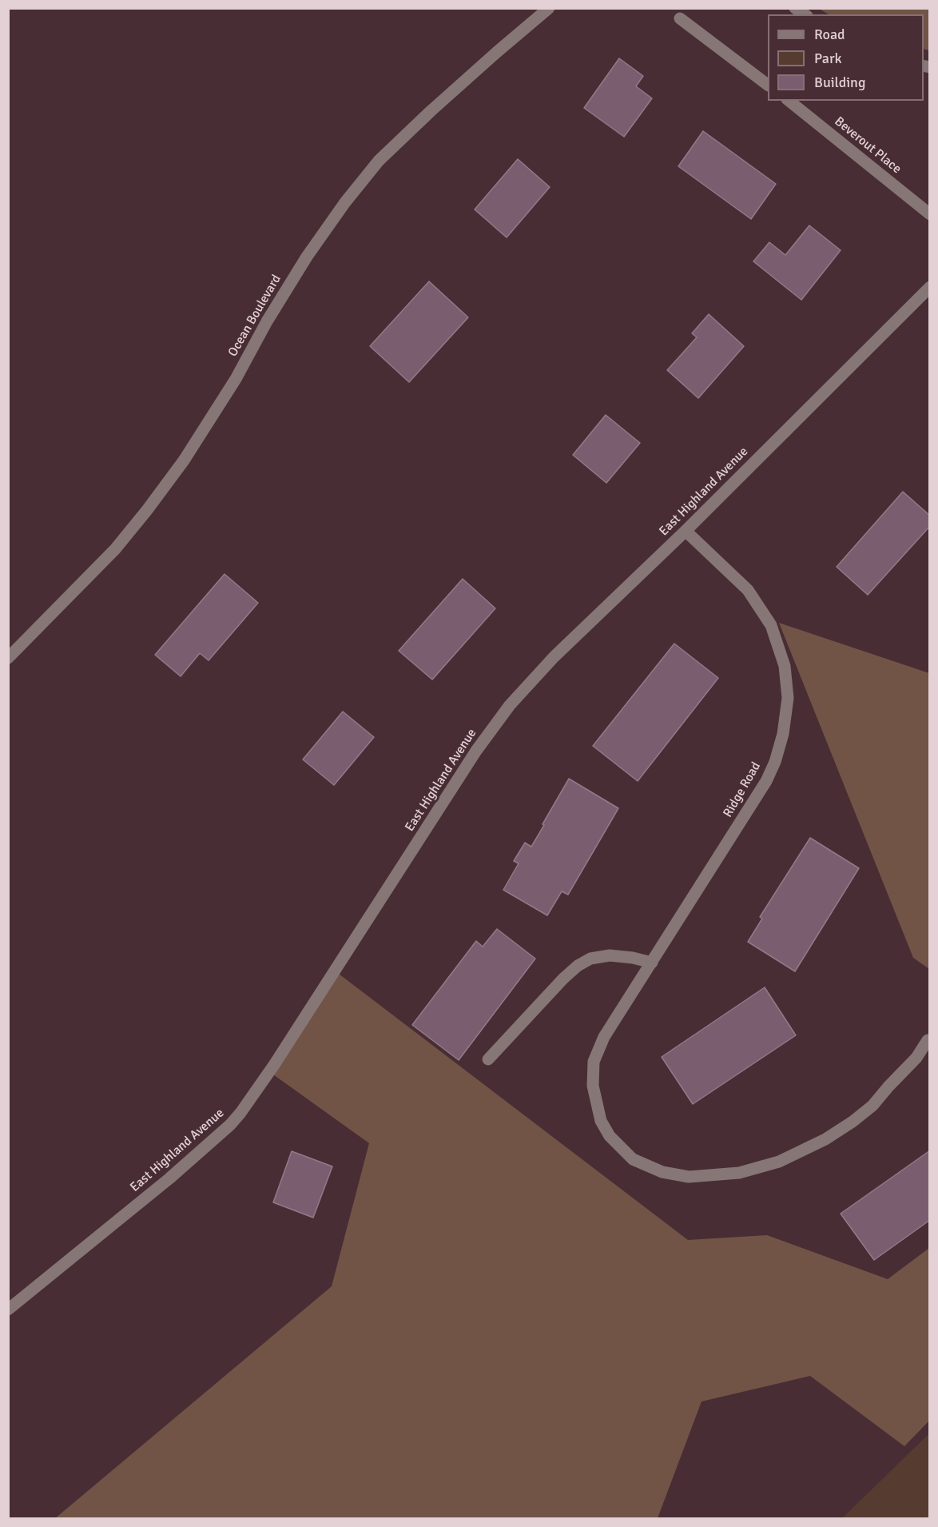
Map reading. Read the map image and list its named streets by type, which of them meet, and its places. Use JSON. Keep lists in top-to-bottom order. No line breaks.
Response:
{"streets":{"street":["Beverout Place","Ocean Boulevard","East Highland Avenue","Ridge Road"]},"crossings":[["East Highland Avenue","Ridge Road"]],"legend":["Road","Park","Building"]}
